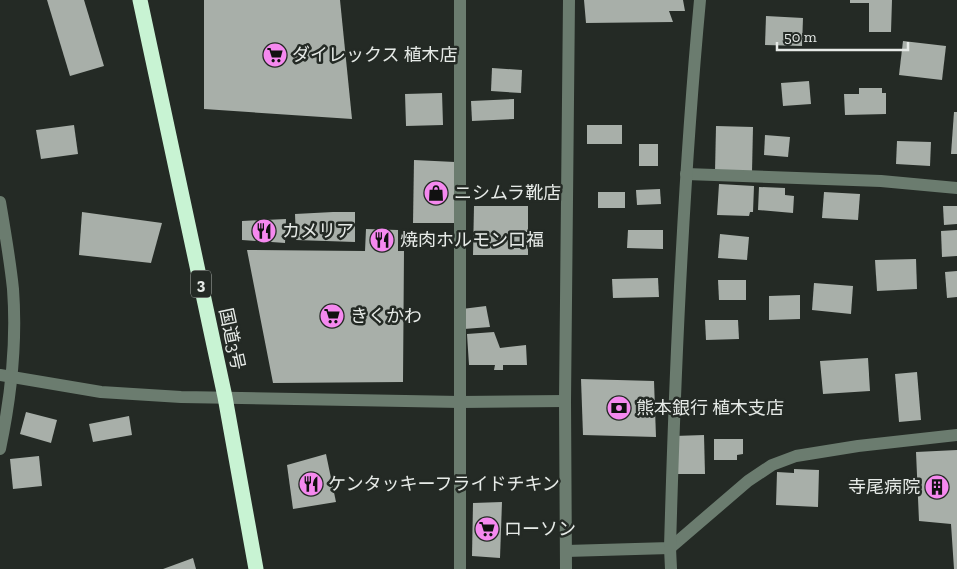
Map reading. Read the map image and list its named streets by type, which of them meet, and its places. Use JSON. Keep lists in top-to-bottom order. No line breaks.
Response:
{"streets":{"highway":["3","国道3号"]},"places":{"supermarket":["ダイレックス 植木店","きくかわ","ローソン"],"shop":["ニシムラ靴店"],"restaurant":["カメリア","焼肉ホルモン口福","ケンタッキーフライドチキン"],"bank":["熊本銀行 植木支店"],"building":["寺尾病院"]},"scale_bar":"50 m"}
